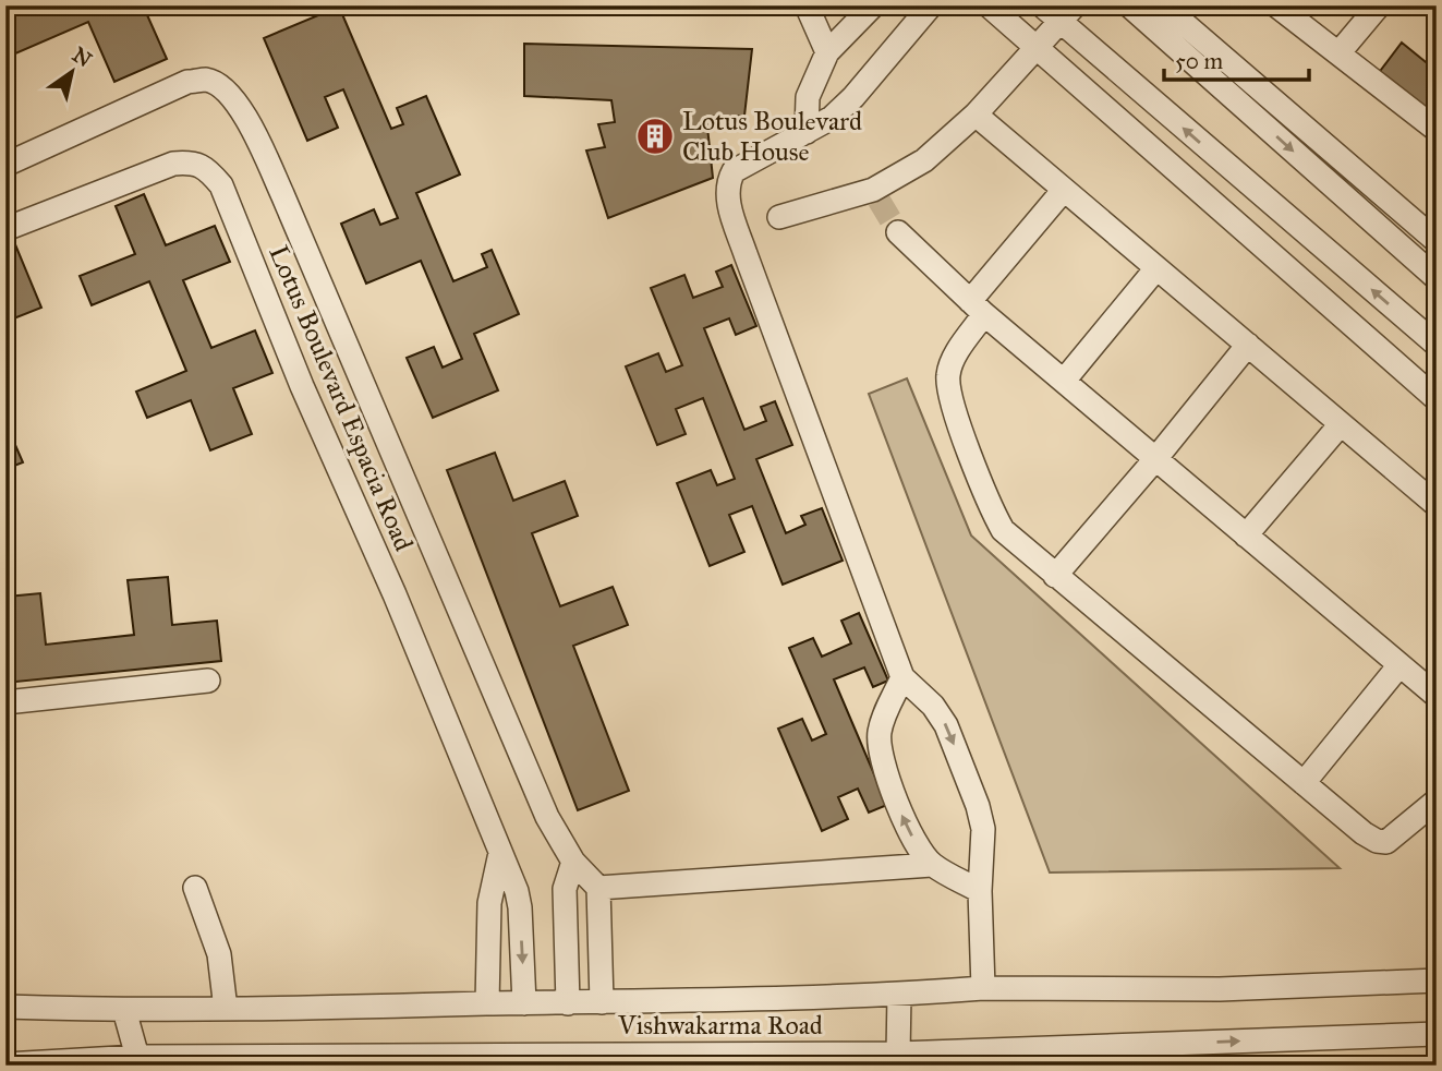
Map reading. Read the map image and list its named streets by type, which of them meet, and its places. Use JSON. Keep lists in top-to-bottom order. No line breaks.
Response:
{"streets":{"street":["Lotus Boulevard Espacia Road","Vishwakarma Road"]},"places":{"building":["Lotus Boulevard Club House"]},"scale_bar":"50 m","north":"top right"}
